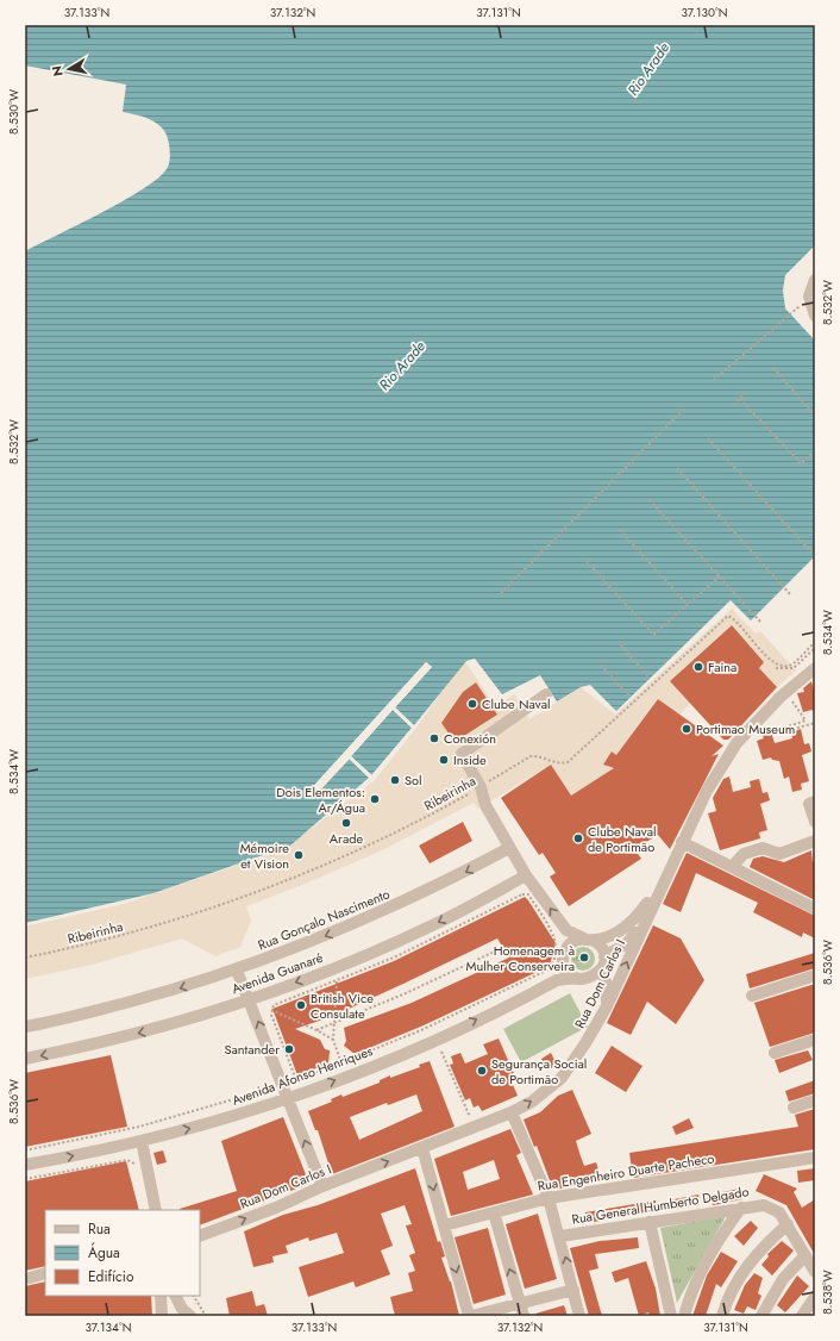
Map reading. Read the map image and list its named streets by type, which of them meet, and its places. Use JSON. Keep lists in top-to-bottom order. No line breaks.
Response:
{"streets":{"street":["Rua Gonçalo Nascimento","Avenida Guanaré","Rua Dom Carlos I","Avenida Afonso Henriques","Rua Engenheiro Duarte Pacheco","Rua General Humberto Delgado"],"path":["Ribeirinha"]},"one_way":["Rua Gonçalo Nascimento","Avenida Guanaré","Rua Dom Carlos I","Avenida Afonso Henriques"],"water":["Rio Arade"],"places":["Faina","Clube Naval","Portimao Museum","Conexión","Inside","Sol","Dois Elementos: Ar/Água","Arade","Clube Naval de Portimão","Mémoire et Vision","Homenagem à Mulher Conserveira","British Vice Consulate","Santander","Segurança Social de Portimão"],"legend":["Rua","Água","Edifício"],"north":"left","coordinates":["37.133°N","37.132°N","37.131°N","37.130°N","8.530°W","8.532°W","8.534°W","8.536°W","8.538°W","37.134°N"]}
